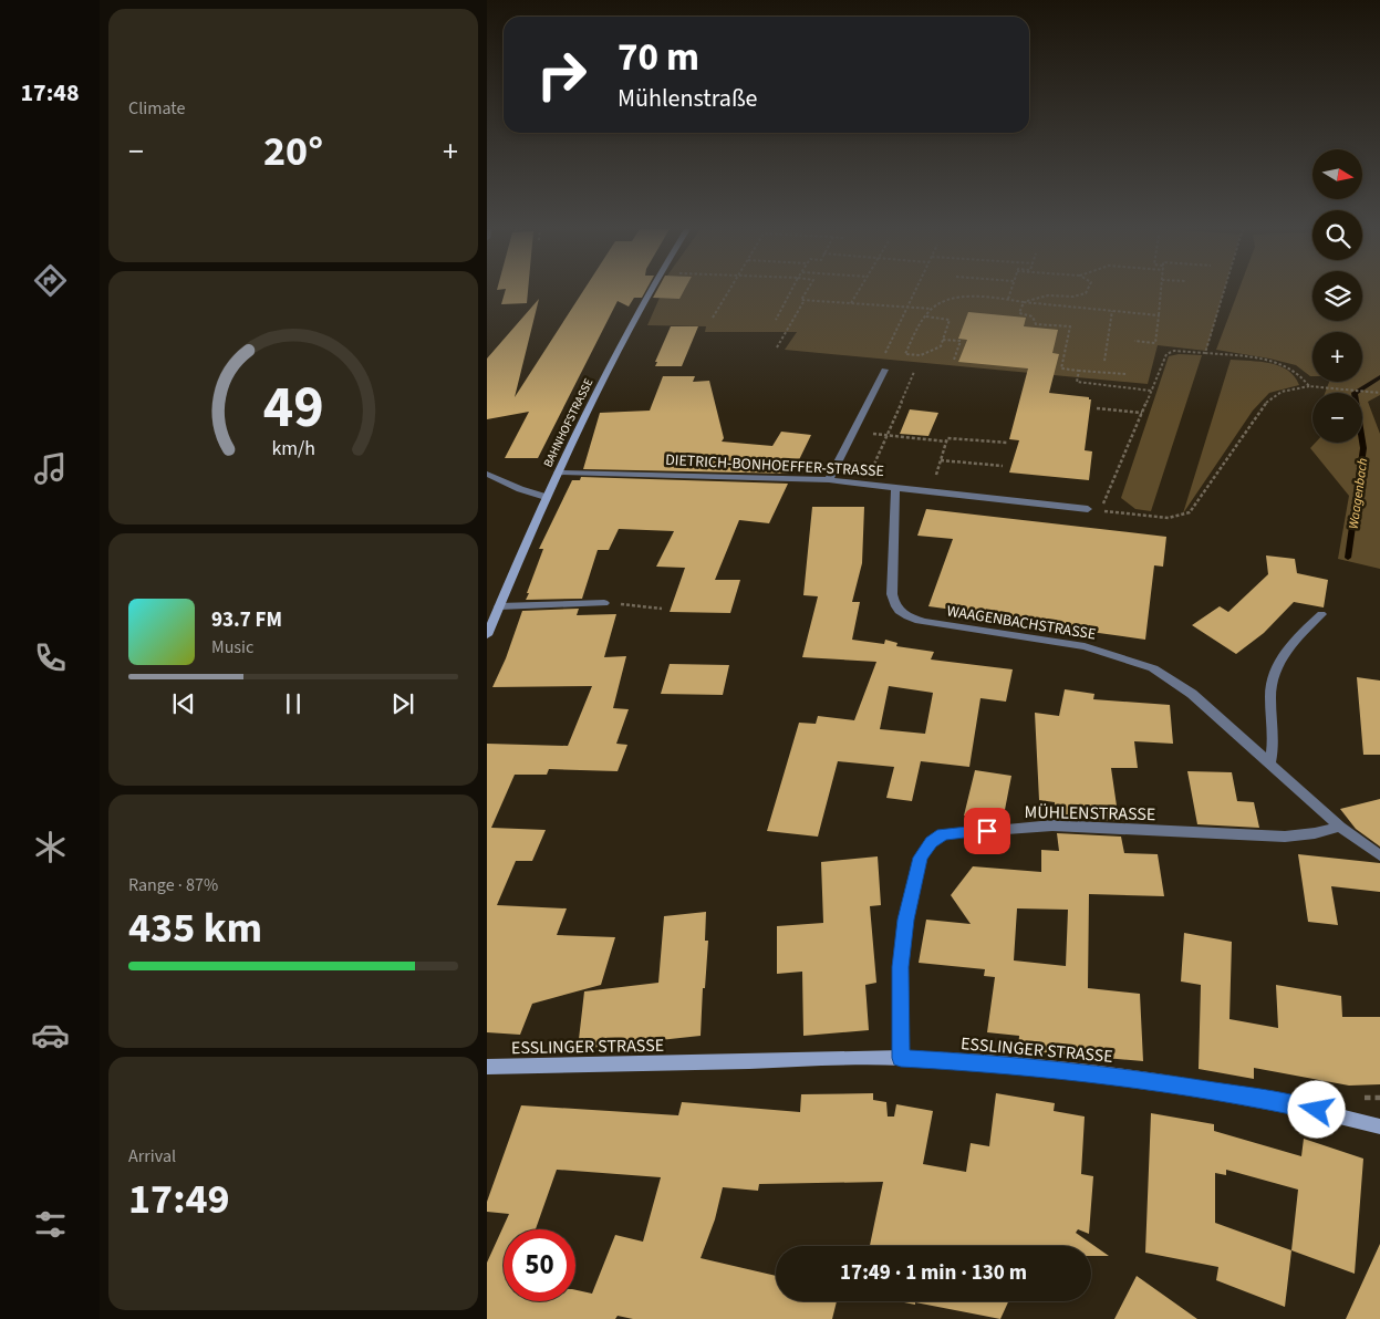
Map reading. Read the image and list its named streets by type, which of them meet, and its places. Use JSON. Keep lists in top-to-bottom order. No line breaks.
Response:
{"streets":{"street":["BAHNHOFSTRASSE","DIETRICH-BONHOEFFER-STRASSE","WAAGENBACHSTRASSE","MÜHLENSTRASSE","ESSLINGER STRASSE"]},"crossings":[["BAHNHOFSTRASSE","DIETRICH-BONHOEFFER-STRASSE"],["DIETRICH-BONHOEFFER-STRASSE","WAAGENBACHSTRASSE"],["WAAGENBACHSTRASSE","MÜHLENSTRASSE"],["MÜHLENSTRASSE","ESSLINGER STRASSE"]],"water":["Waagenbach"],"north":"right","page":{"tabs":"17:48","tile":["Climate",["Range · 87%","435 km"],["Arrival","17:49"]],"turn":["70 m","Mühlenstraße"],"heat":["−","20°","+"],"map_buttons":["+","−"],"song":["93.7 FM","Music"],"limit":"50","trip":"17:49 · 1 min · 130 m","gauge":["49","km/h"]}}
